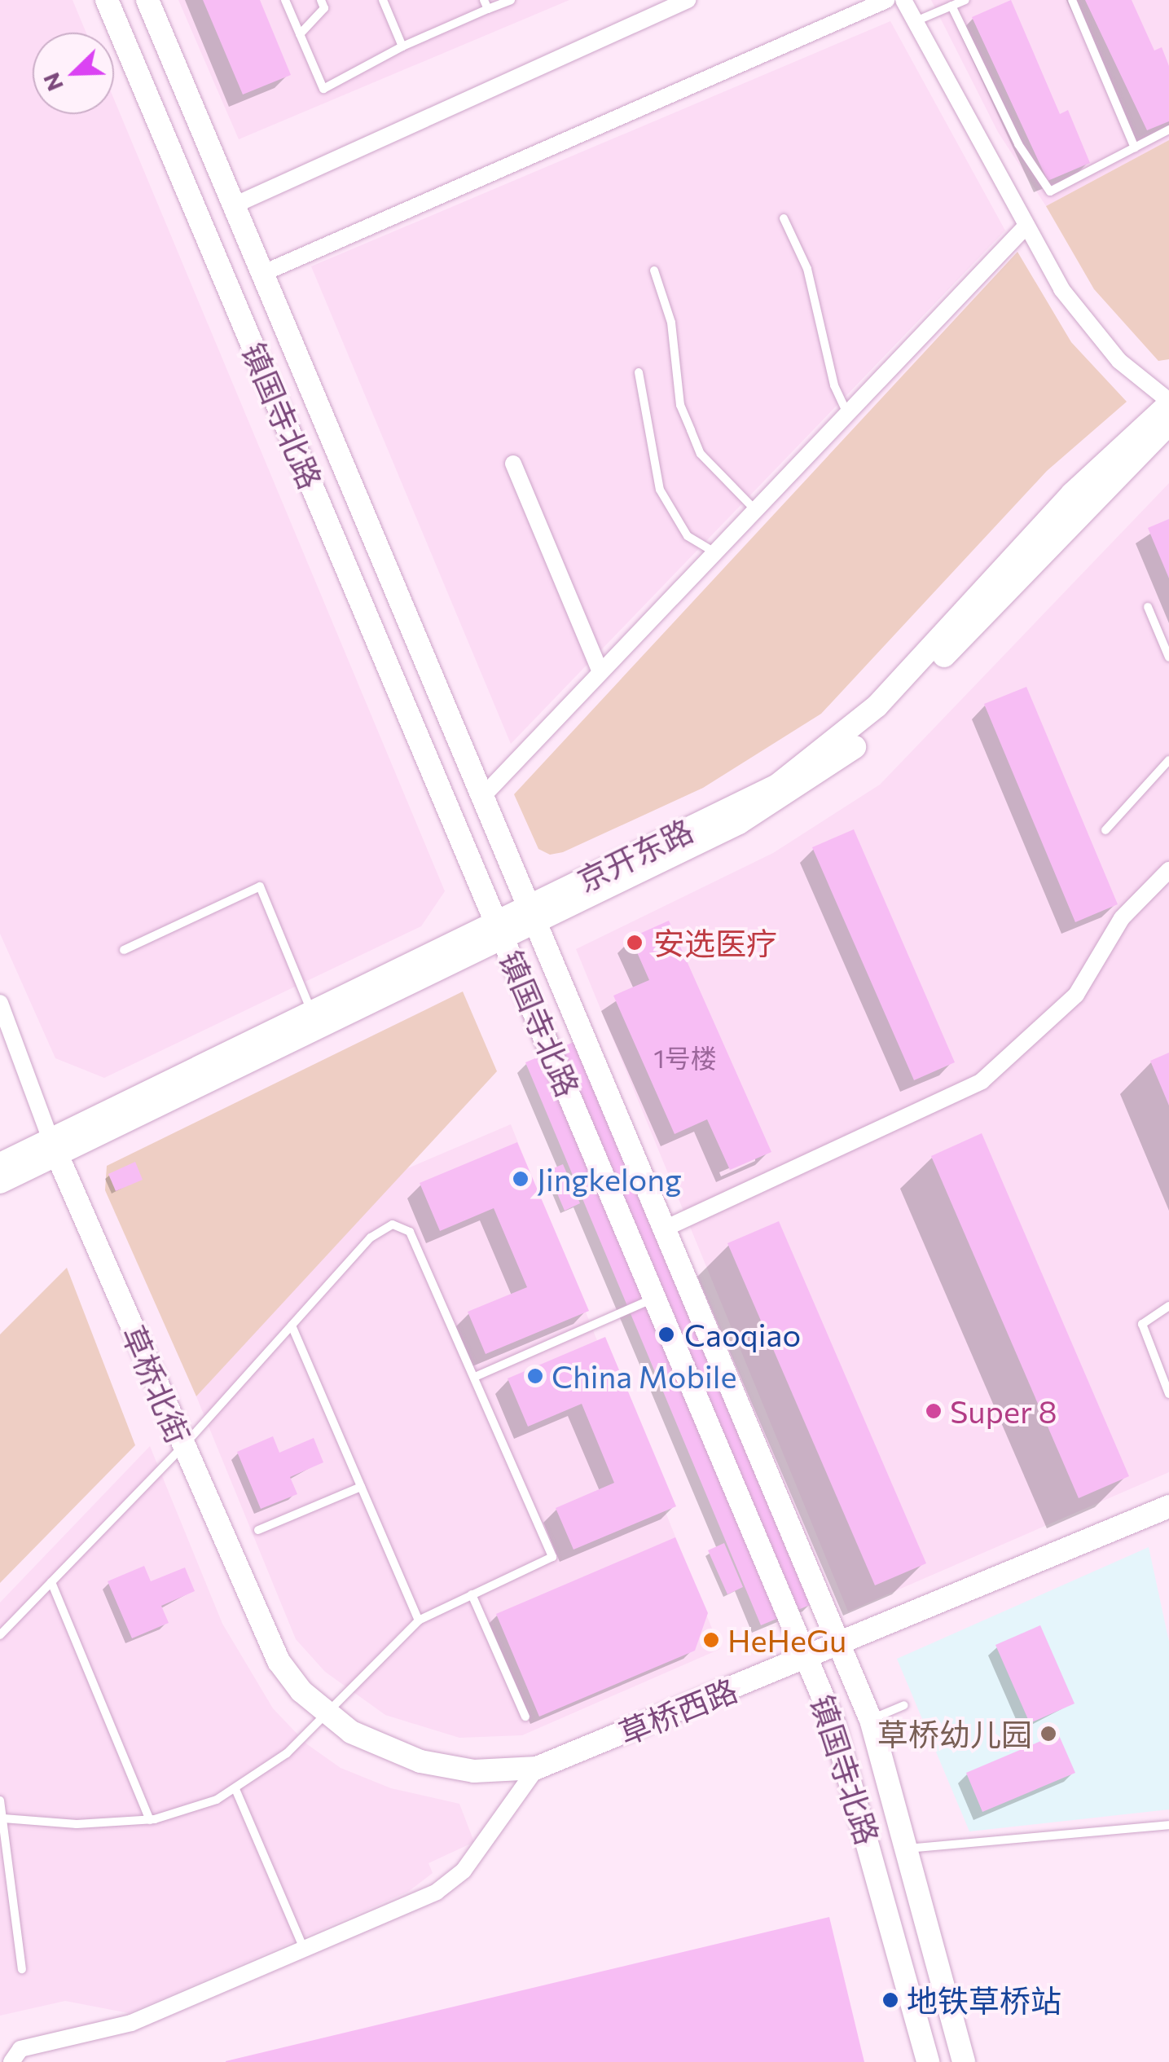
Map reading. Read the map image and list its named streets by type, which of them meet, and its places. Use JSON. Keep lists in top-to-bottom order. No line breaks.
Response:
{"streets":{"street":["镇国寺北路","京开东路","草桥北街","草桥西路"]},"crossings":[["镇国寺北路","京开东路"],["镇国寺北路","草桥西路"],["京开东路","草桥北街"],["草桥北街","草桥西路"]],"places":["安选医疗","Jingkelong","Caoqiao","China Mobile","Super 8","HeHeGu","草桥幼儿园","地铁草桥站"],"house_numbers":["1号楼"],"north":"bottom left"}
